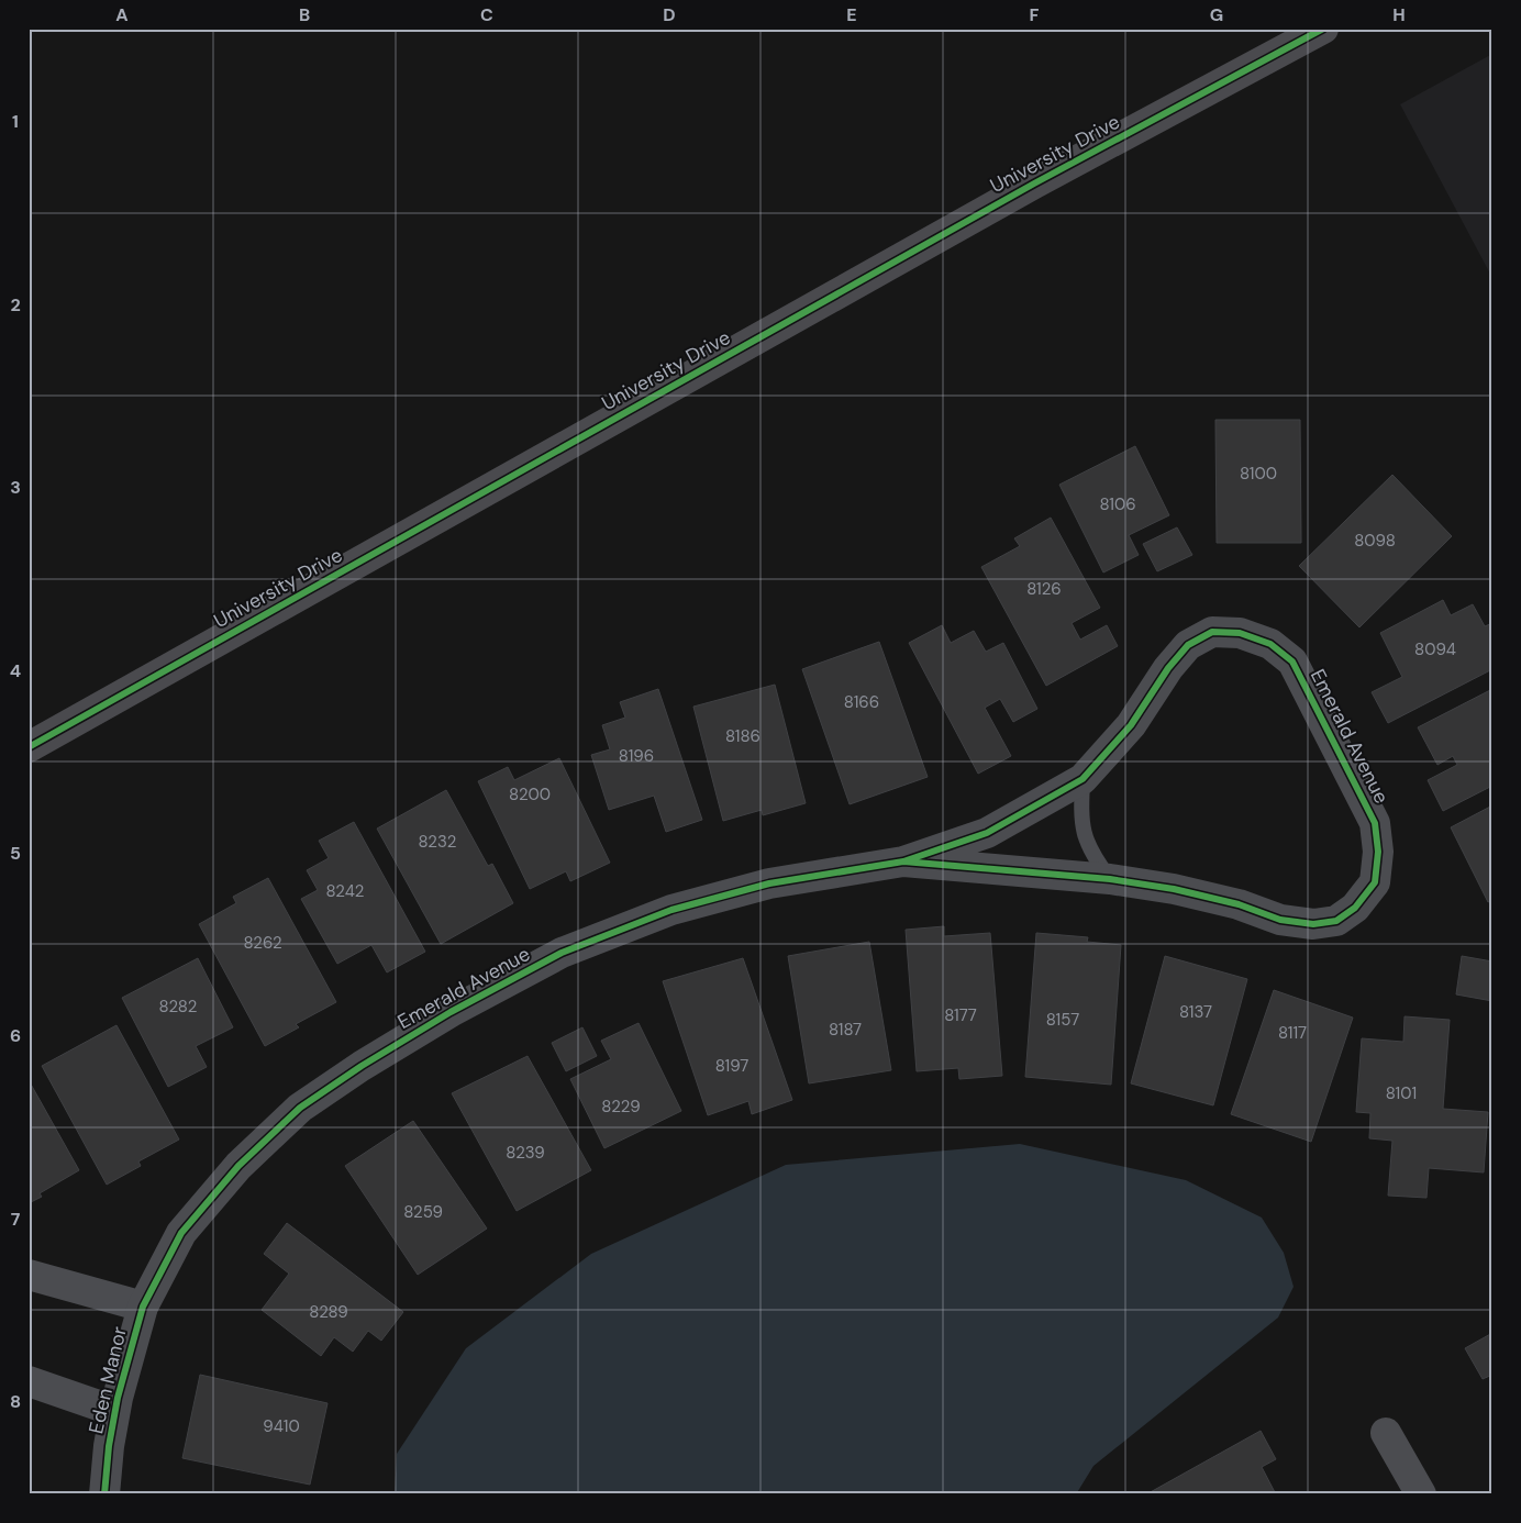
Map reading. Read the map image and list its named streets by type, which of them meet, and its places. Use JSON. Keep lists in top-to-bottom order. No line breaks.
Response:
{"streets":{"main road":["University Drive"],"street":["Emerald Avenue","Eden Manor"]},"crossings":[["Emerald Avenue","Eden Manor"]],"house_numbers":["8100","8106","8098","8126","8094","8166","8186","8196","8200","8232","8242","8262","8282","8137","8177","8157","8187","8117","8197","8101","8229","8239","8259","8289","9410"],"grid":{"columns":["A","B","C","D","E","F","G","H"],"rows":["1","2","3","4","5","6","7","8"]}}
